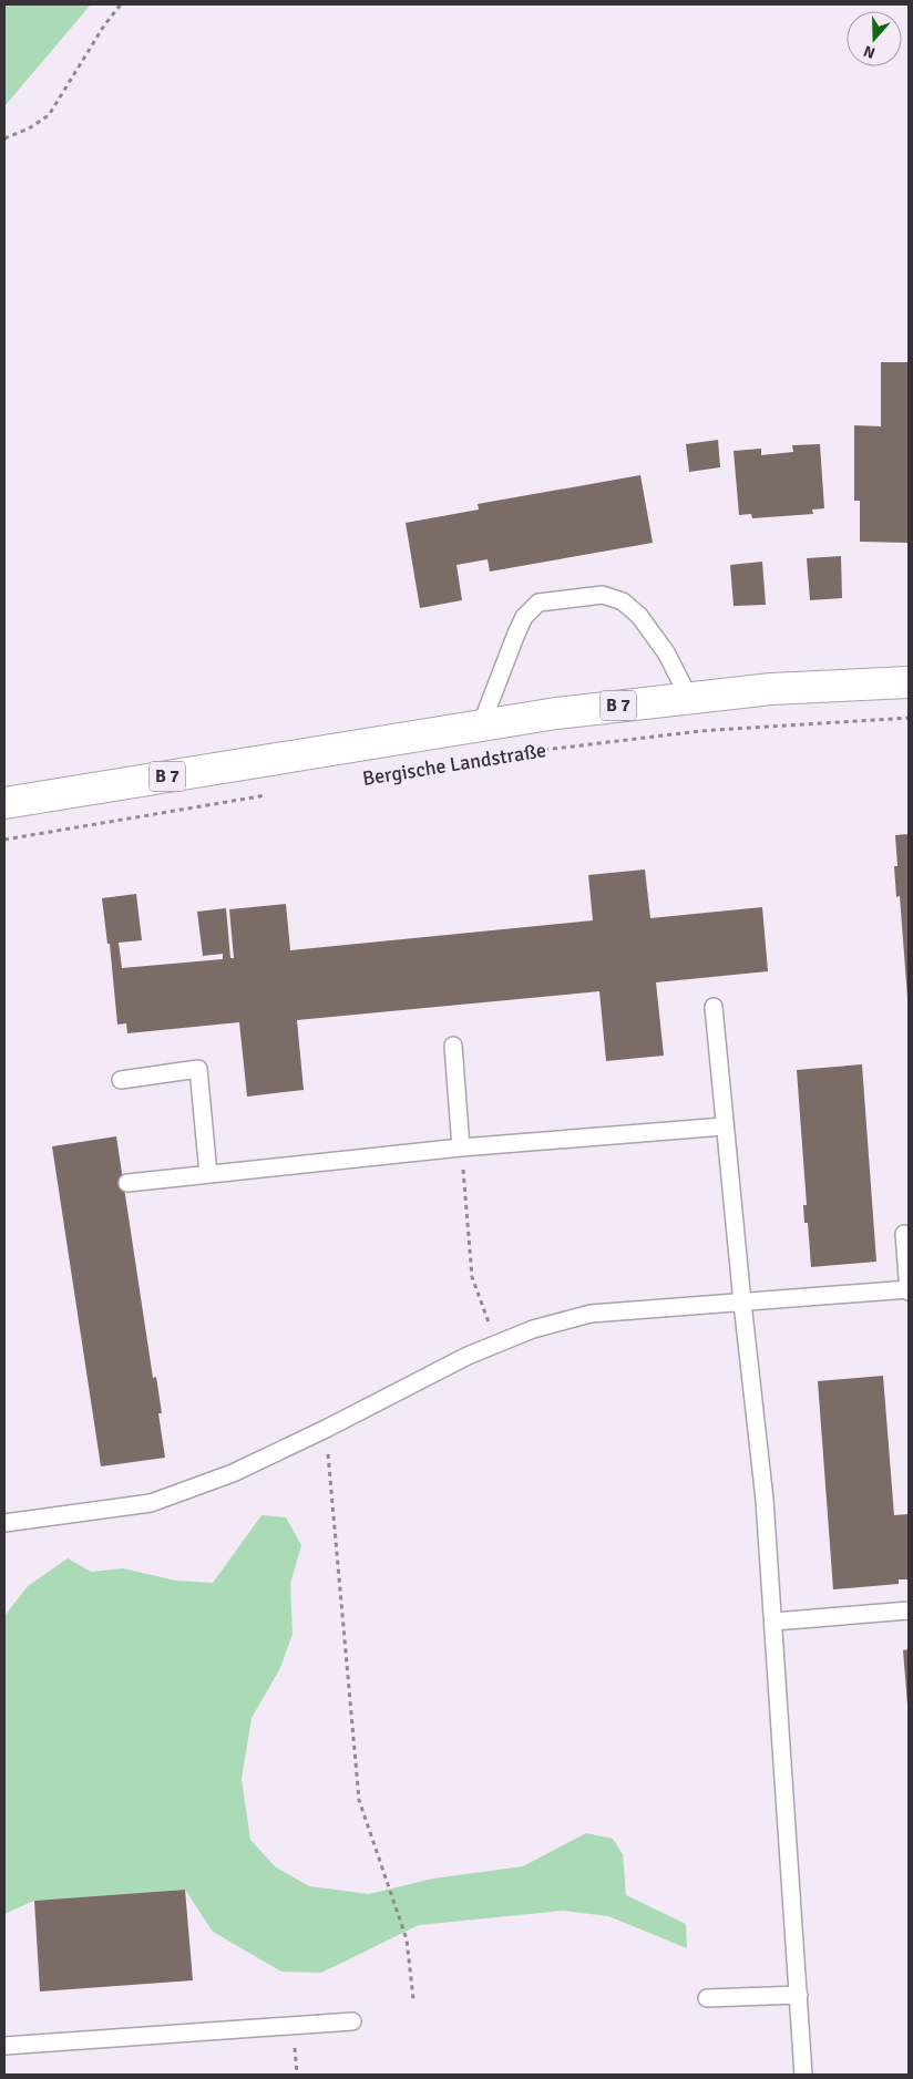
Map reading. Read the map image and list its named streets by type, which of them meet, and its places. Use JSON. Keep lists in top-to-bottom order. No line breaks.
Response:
{"streets":{"main road":["B 7","Bergische Landstraße"]},"north":"bottom"}
